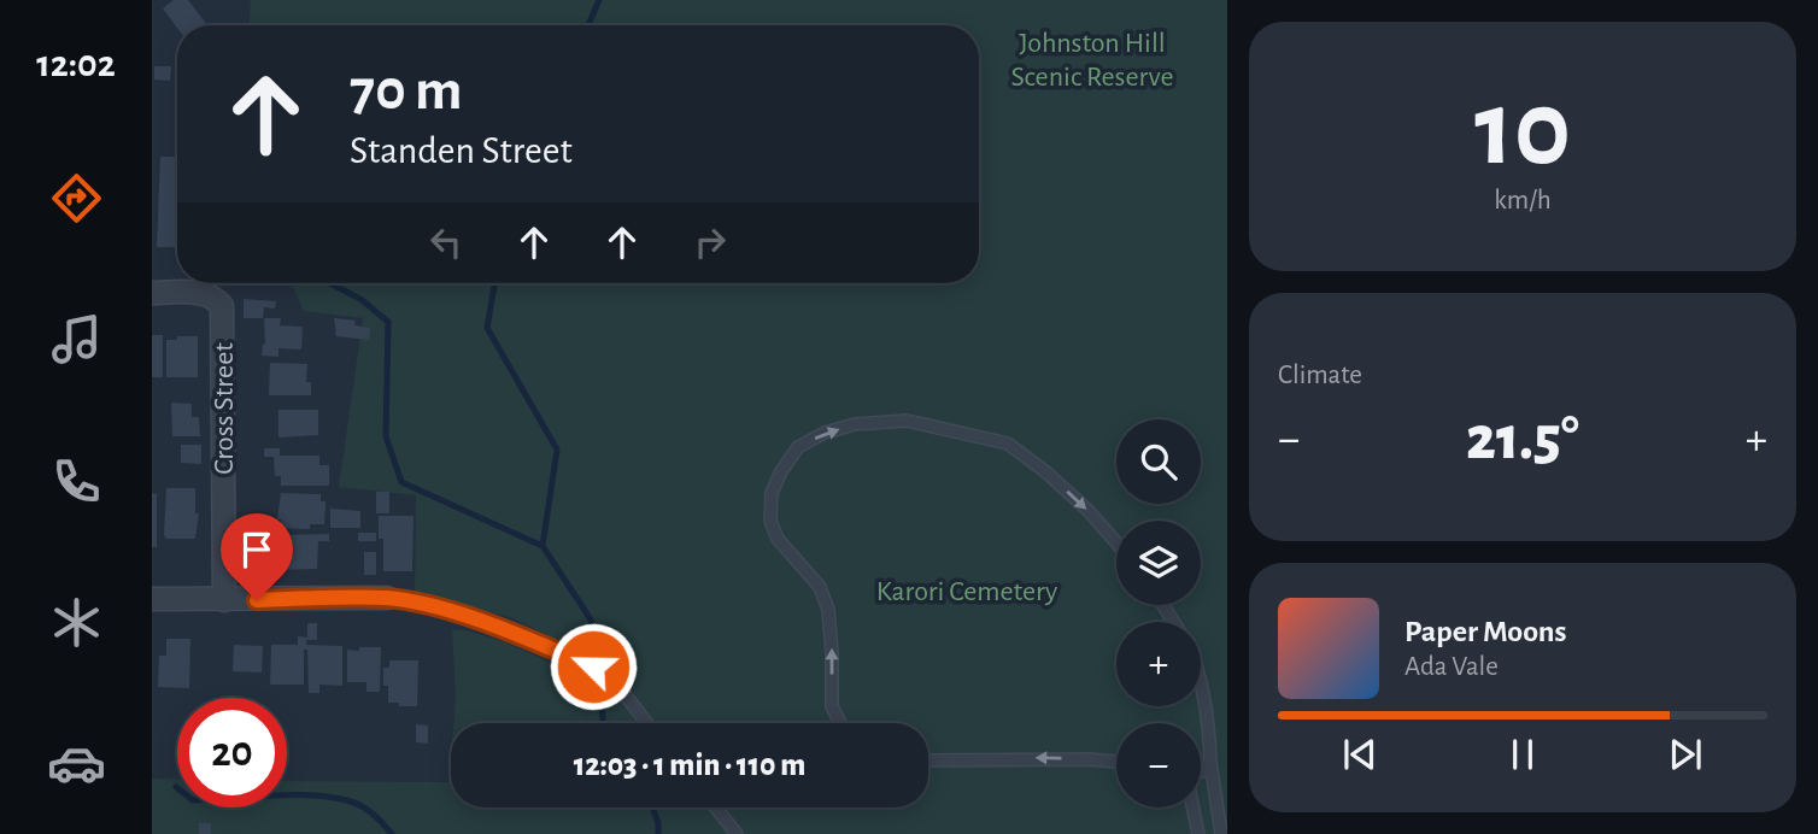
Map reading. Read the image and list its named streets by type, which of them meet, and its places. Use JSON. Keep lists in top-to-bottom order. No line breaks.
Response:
{"streets":{"street":["Cross Street"]},"parks":["Johnston Hill Scenic Reserve","Karori Cemetery"],"page":{"tabs":"12:02","tile":[["10","km/h"],"Climate"],"turn":["70 m","Standen Street"],"heat":["−","21.5°","+"],"map_buttons":["+","−"],"song":["Paper Moons","Ada Vale"],"limit":"20","trip":"12:03 · 1 min · 110 m"}}
